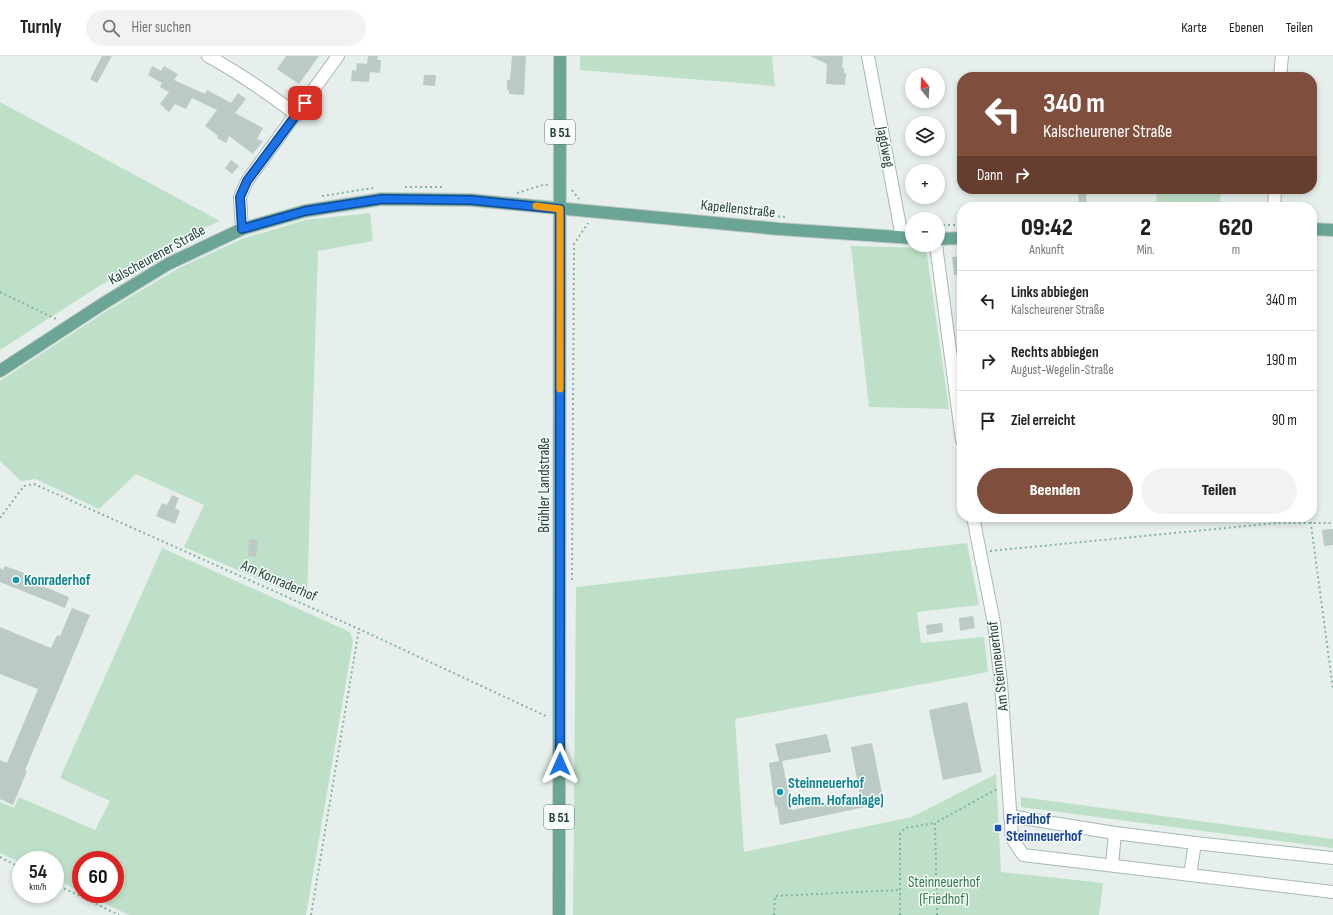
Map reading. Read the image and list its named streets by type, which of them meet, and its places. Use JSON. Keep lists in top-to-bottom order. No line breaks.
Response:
{"streets":{"main road":["B 51","Kapellenstraße","Kalscheurener Straße","Brühler Landstraße"],"street":["Jagdweg","Am Steinneuerhof"],"path":["Am Konraderhof"]},"crossings":[["Kapellenstraße","Kalscheurener Straße"],["Kapellenstraße","Brühler Landstraße"],["Kalscheurener Straße","Brühler Landstraße"],["Brühler Landstraße","Am Konraderhof"]],"parks":["Steinneuerhof (Friedhof)"],"places":{"other":["Konraderhof","Steinneuerhof (ehem. Hofanlage)"],"transit":["Friedhof Steinneuerhof"]},"north":"top","page":{"header":"Turnly","search":"Hier suchen","nav":["Karte","Ebenen","Teilen"],"map_buttons":["+","−"],"turn":["340 m","Kalscheurener Straße"],"then":"Dann","eta":["09:42","Ankunft","2","Min.","620","m"],"list":[{"name":"Links abbiegen","note":"Kalscheurener Straße","value":"340 m"},{"name":"Rechts abbiegen","note":"August-Wegelin-Straße","value":"190 m"},{"name":"Ziel erreicht","value":"90 m"}],"buttons":["Beenden","Teilen"],"speed":"54 km/h","limit":"60"}}
